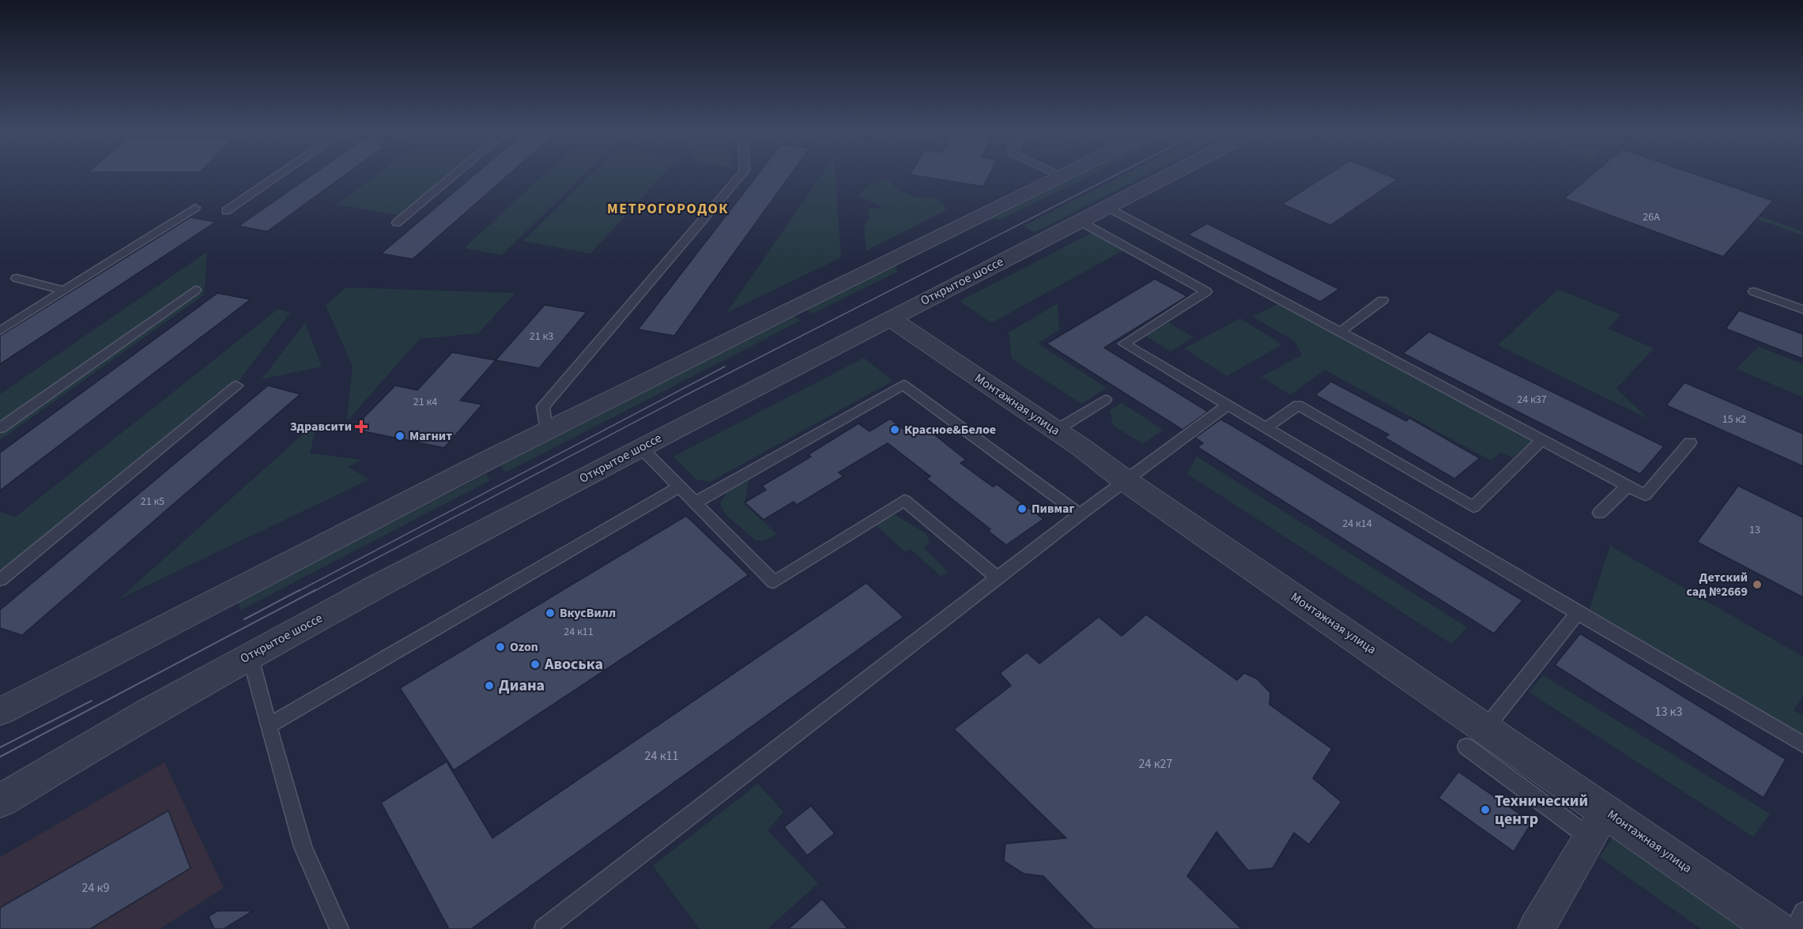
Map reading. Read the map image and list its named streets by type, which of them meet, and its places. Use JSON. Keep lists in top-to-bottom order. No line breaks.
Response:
{"streets":{"street":["Открытое шоссе","Монтажная улица"]},"crossings":[["Открытое шоссе","Монтажная улица"]],"districts":["МЕТРОГОРОДОК"],"places":{"health":["Здравсити"],"other":["Красное&Белое","Магнит","Пивмаг","Детский сад №2669","ВкусВилл","Ozon","Авоська","Диана","Технический центр"]},"house_numbers":["26А","21 к3","24 к37","21 к4","15 к2","21 к5","24 к14","13","24 к11","13 к3","24 к11","24 к27","24 к9"]}
